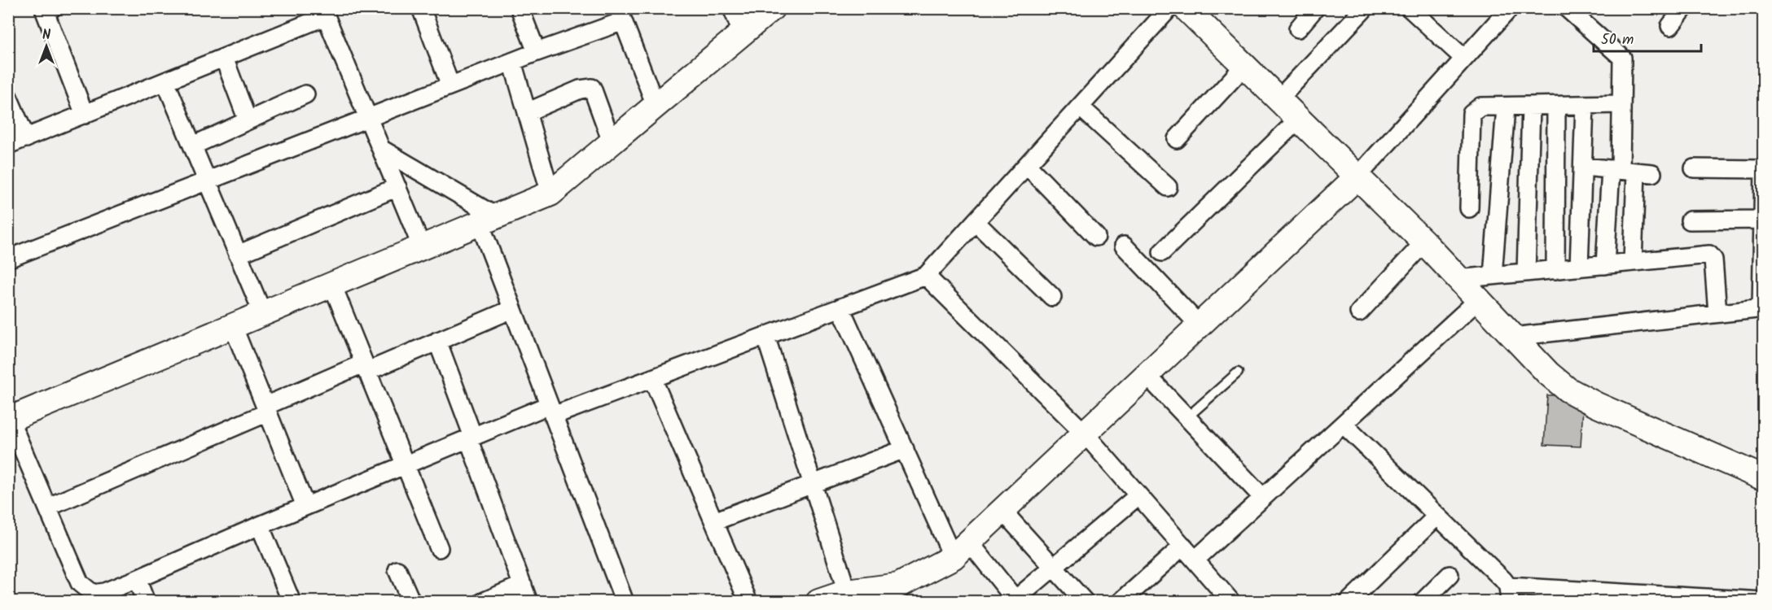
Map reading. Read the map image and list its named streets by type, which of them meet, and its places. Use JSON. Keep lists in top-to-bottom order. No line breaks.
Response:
{"scale_bar":"50 m","north":"top"}
